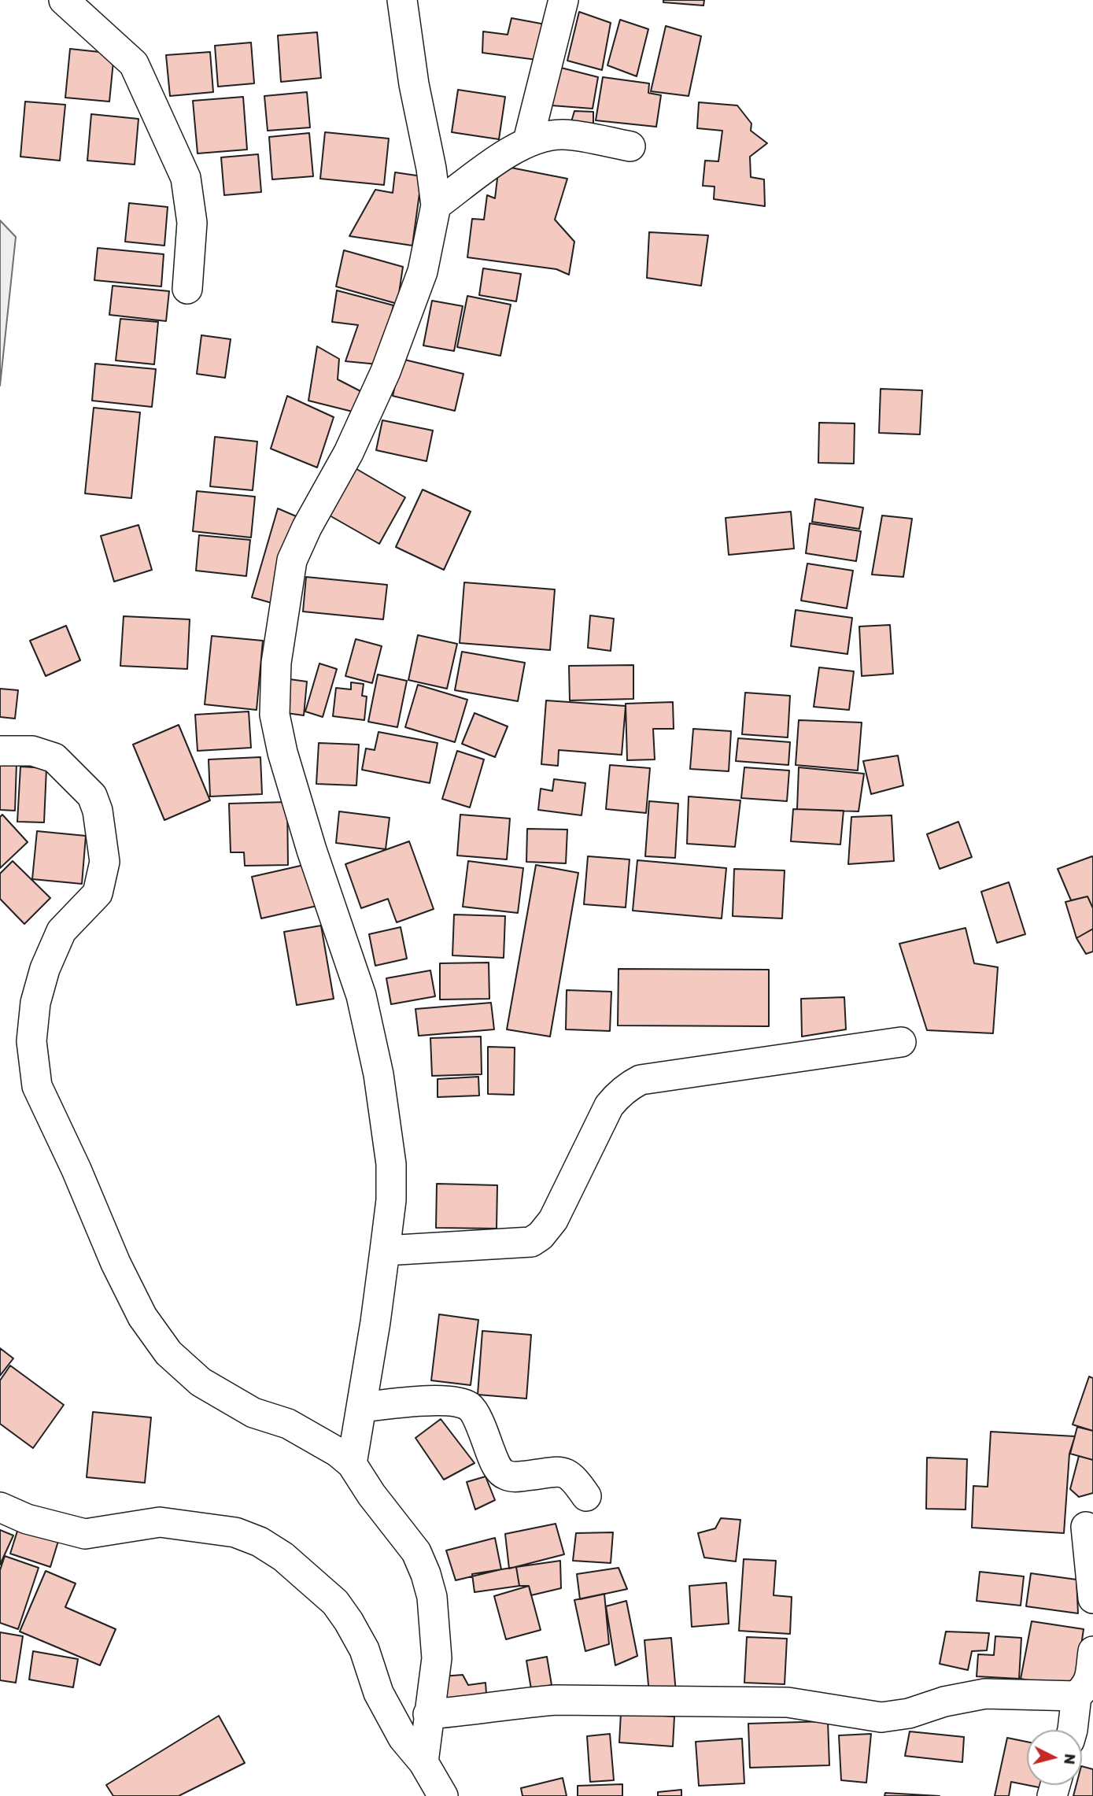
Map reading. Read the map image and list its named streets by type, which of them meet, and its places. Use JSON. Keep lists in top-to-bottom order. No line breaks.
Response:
{"north":"right"}
